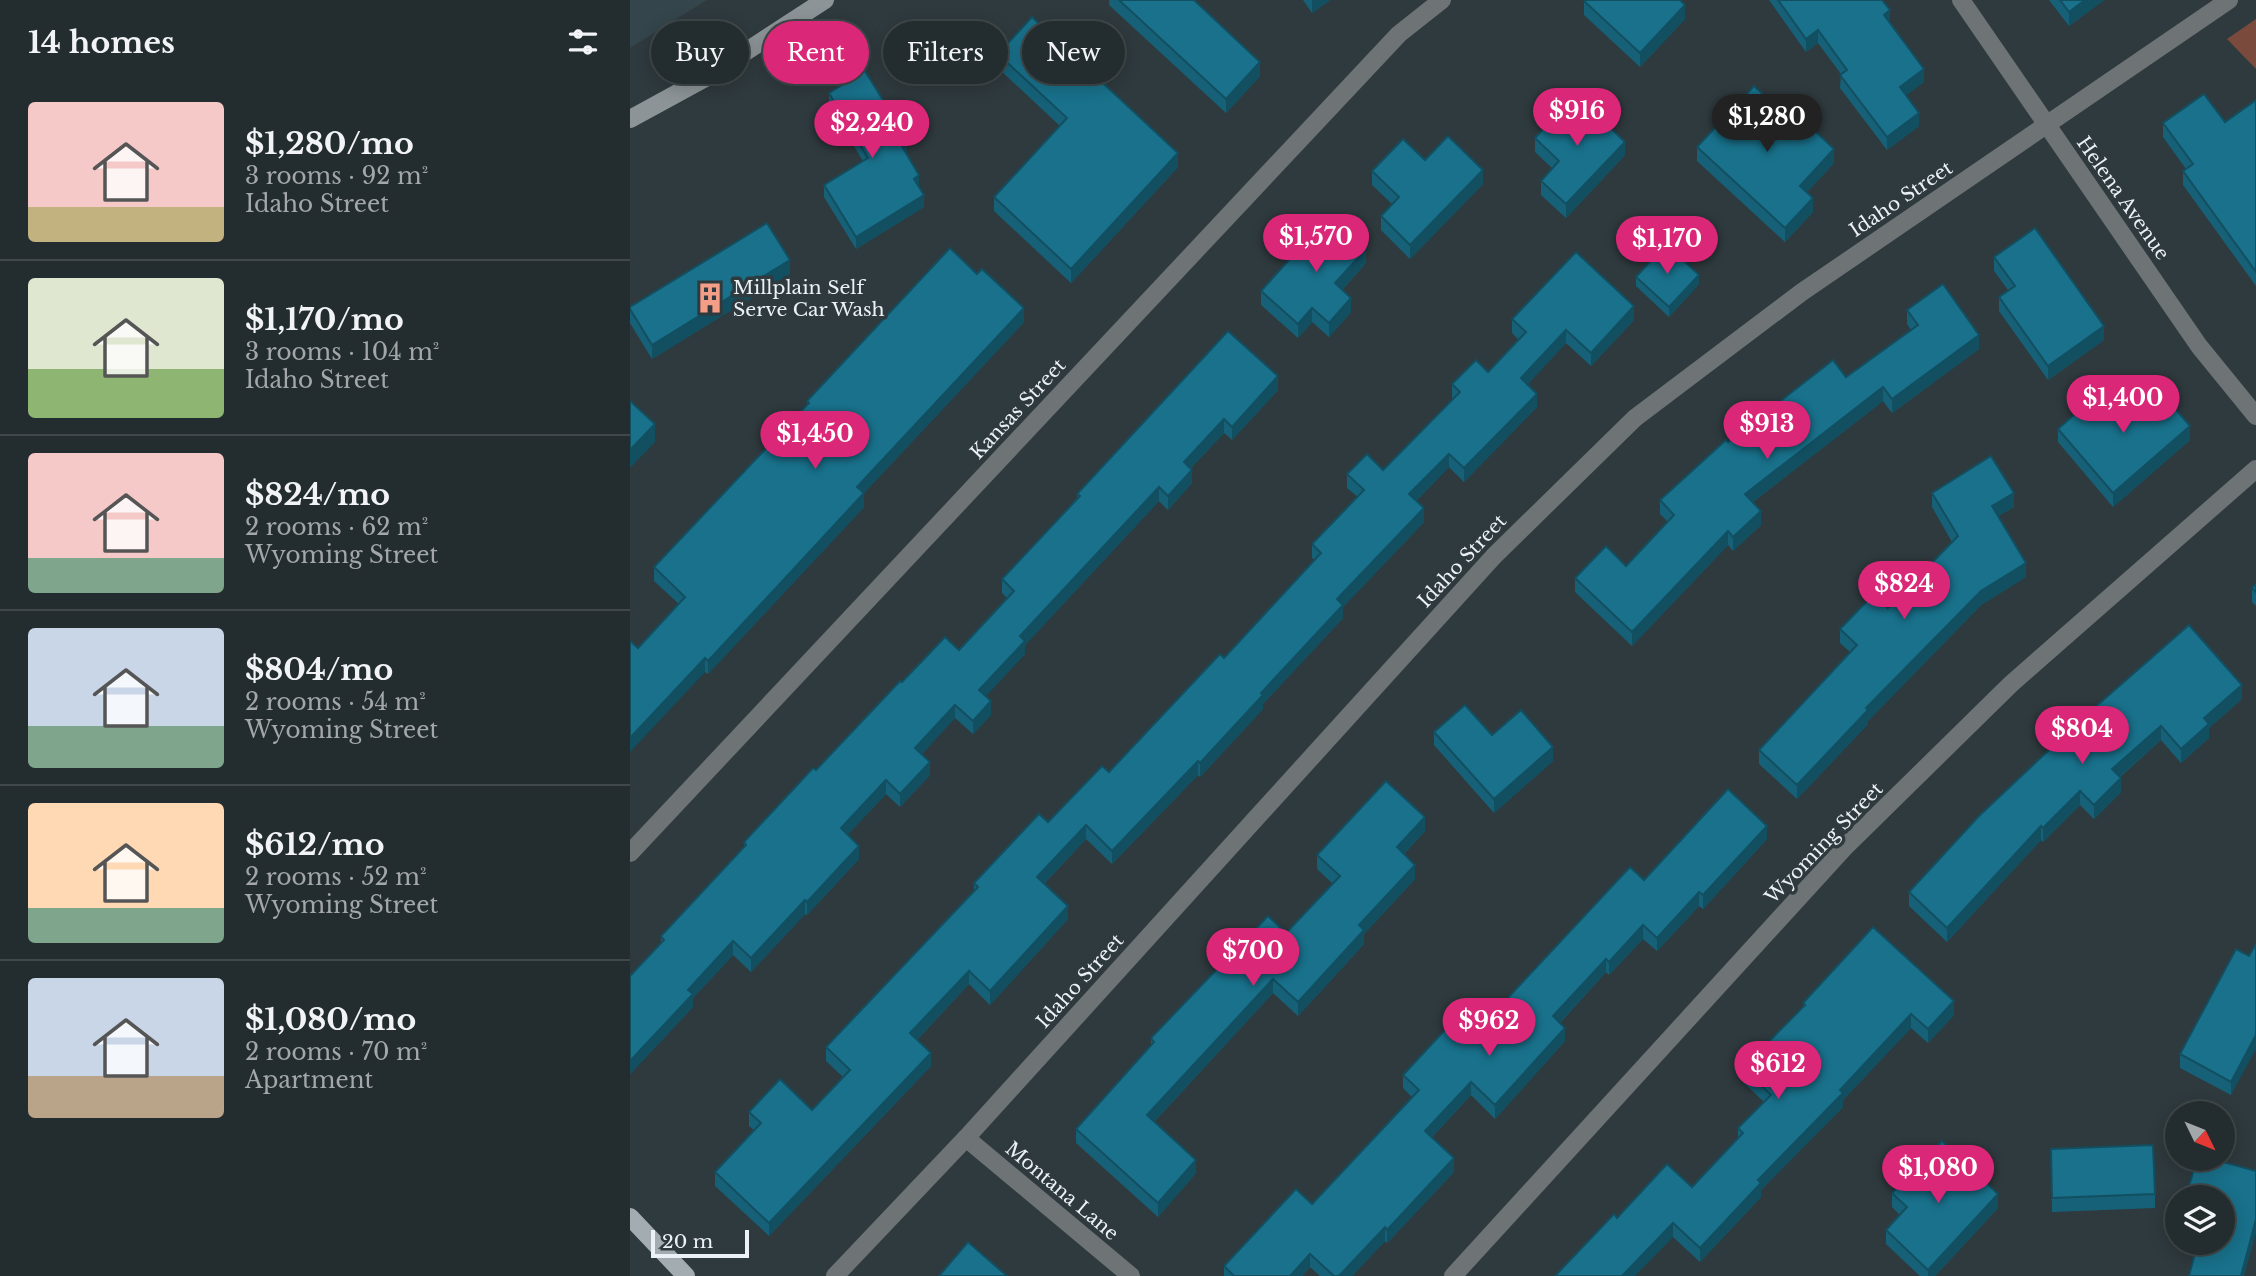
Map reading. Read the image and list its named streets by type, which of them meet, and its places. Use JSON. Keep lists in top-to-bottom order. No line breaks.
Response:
{"streets":{"street":["Helena Avenue","Idaho Street","Kansas Street","Wyoming Street","Montana Lane"]},"crossings":[["Helena Avenue","Idaho Street"],["Idaho Street","Montana Lane"]],"places":{"building":["Millplain Self Serve Car Wash"]},"scale_bar":"20 m","north":"bottom right","page":{"heading":"14 homes","chip":["Buy","Rent","Filters","New"],"list":[{"name":"$1,280/mo","note":"3 rooms · 92 m² · Idaho Street"},{"name":"$1,170/mo","note":"3 rooms · 104 m² · Idaho Street"},{"name":"$824/mo","note":"2 rooms · 62 m² · Wyoming Street"},{"name":"$804/mo","note":"2 rooms · 54 m² · Wyoming Street"},{"name":"$612/mo","note":"2 rooms · 52 m² · Wyoming Street"},{"name":"$1,080/mo","note":"2 rooms · 70 m² · Apartment"}],"price":["$916","$1,280","$2,240","$1,570","$1,170","$1,400","$913","$1,450","$824","$804","$700","$962","$612","$1,080"],"scale":"20 m"}}
